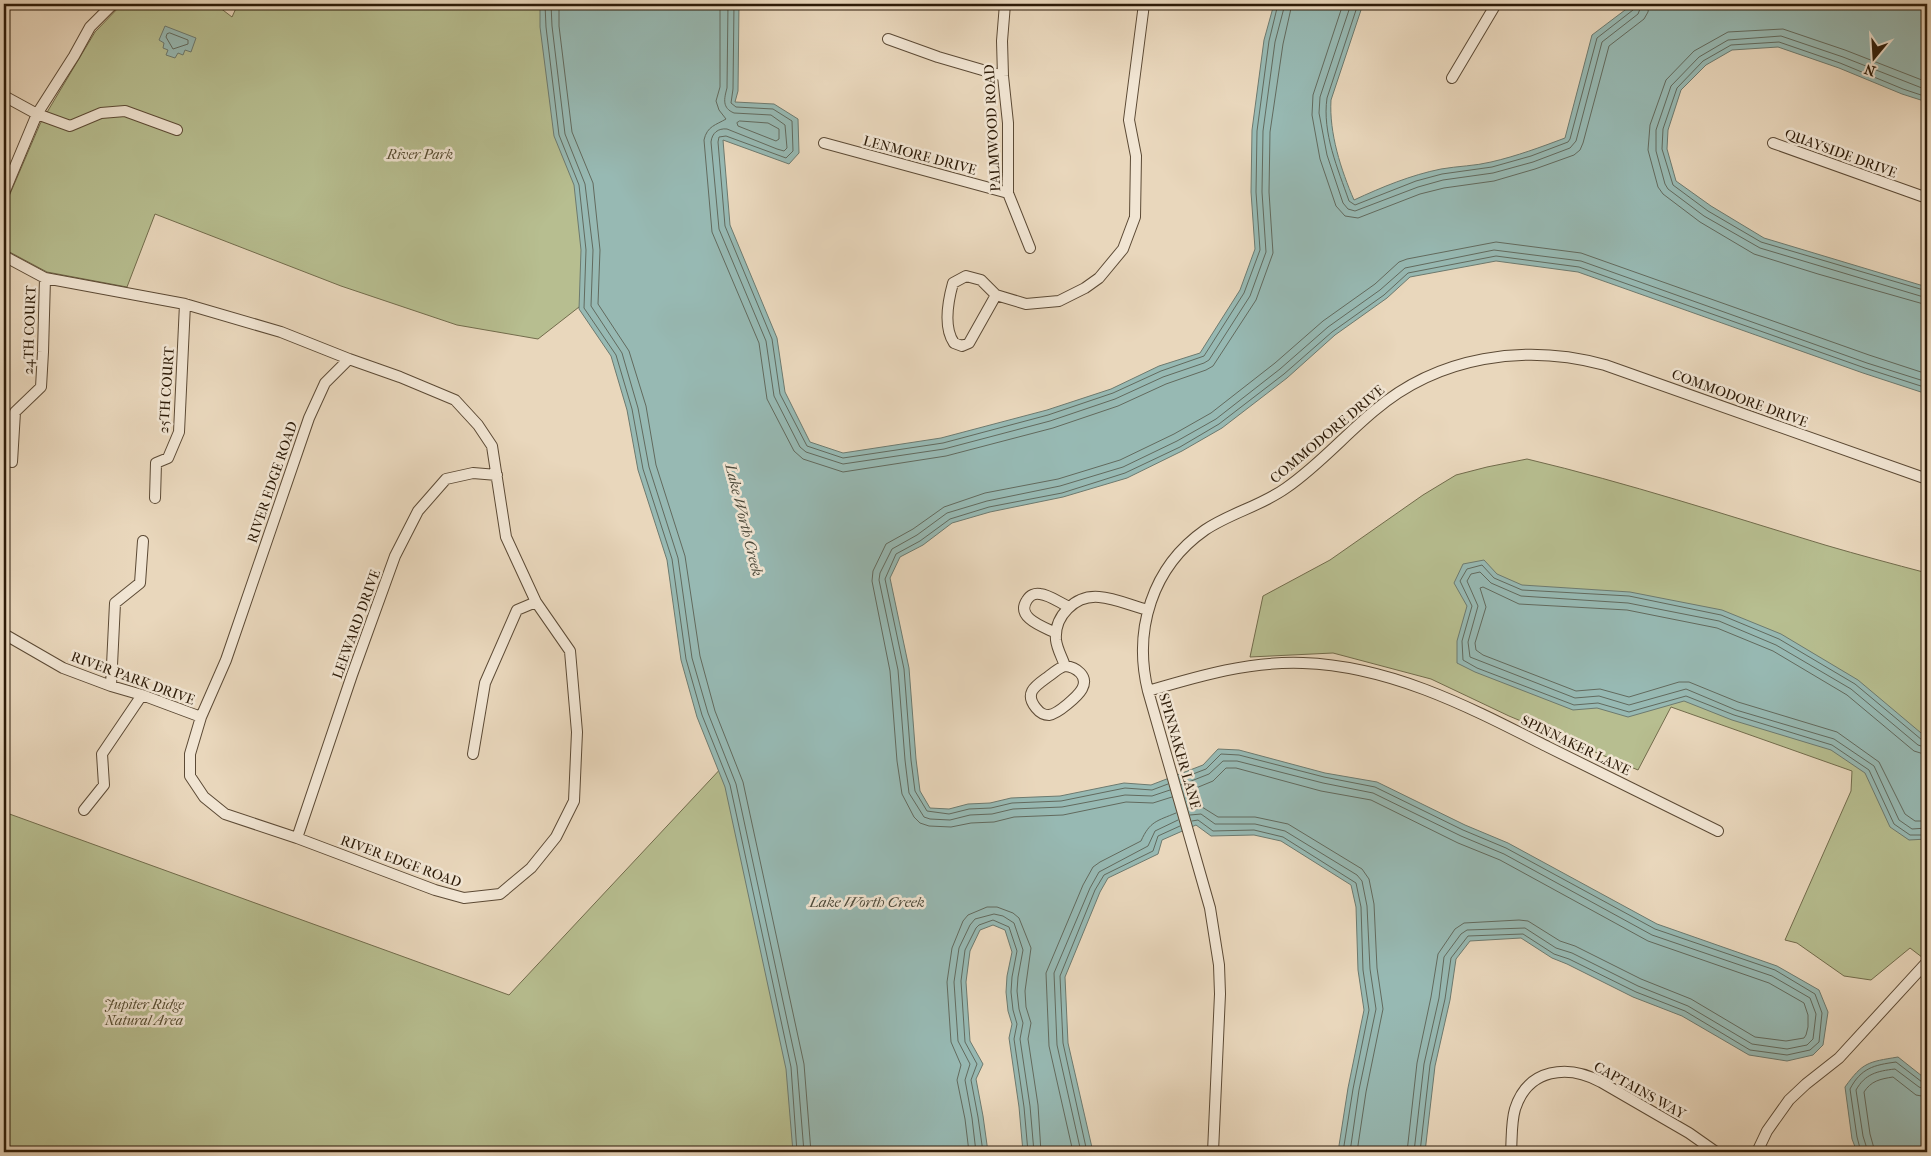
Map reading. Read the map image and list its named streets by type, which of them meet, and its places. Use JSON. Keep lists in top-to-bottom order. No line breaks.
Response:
{"streets":{"street":["PALMWOOD ROAD","QUAYSIDE DRIVE","LENMORE DRIVE","24TH COURT","25TH COURT","COMMODORE DRIVE","RIVER EDGE ROAD","LEEWARD DRIVE","RIVER PARK DRIVE","SPINNAKER LANE","CAPTAINS WAY"]},"crossings":[["PALMWOOD ROAD","LENMORE DRIVE"],["24TH COURT","RIVER EDGE ROAD"],["25TH COURT","RIVER EDGE ROAD"],["COMMODORE DRIVE","SPINNAKER LANE"],["RIVER EDGE ROAD","LEEWARD DRIVE"],["RIVER EDGE ROAD","RIVER PARK DRIVE"]],"water":["Lake Worth Creek"],"parks":["River Park","Jupiter Ridge Natural Area"],"north":"bottom"}
